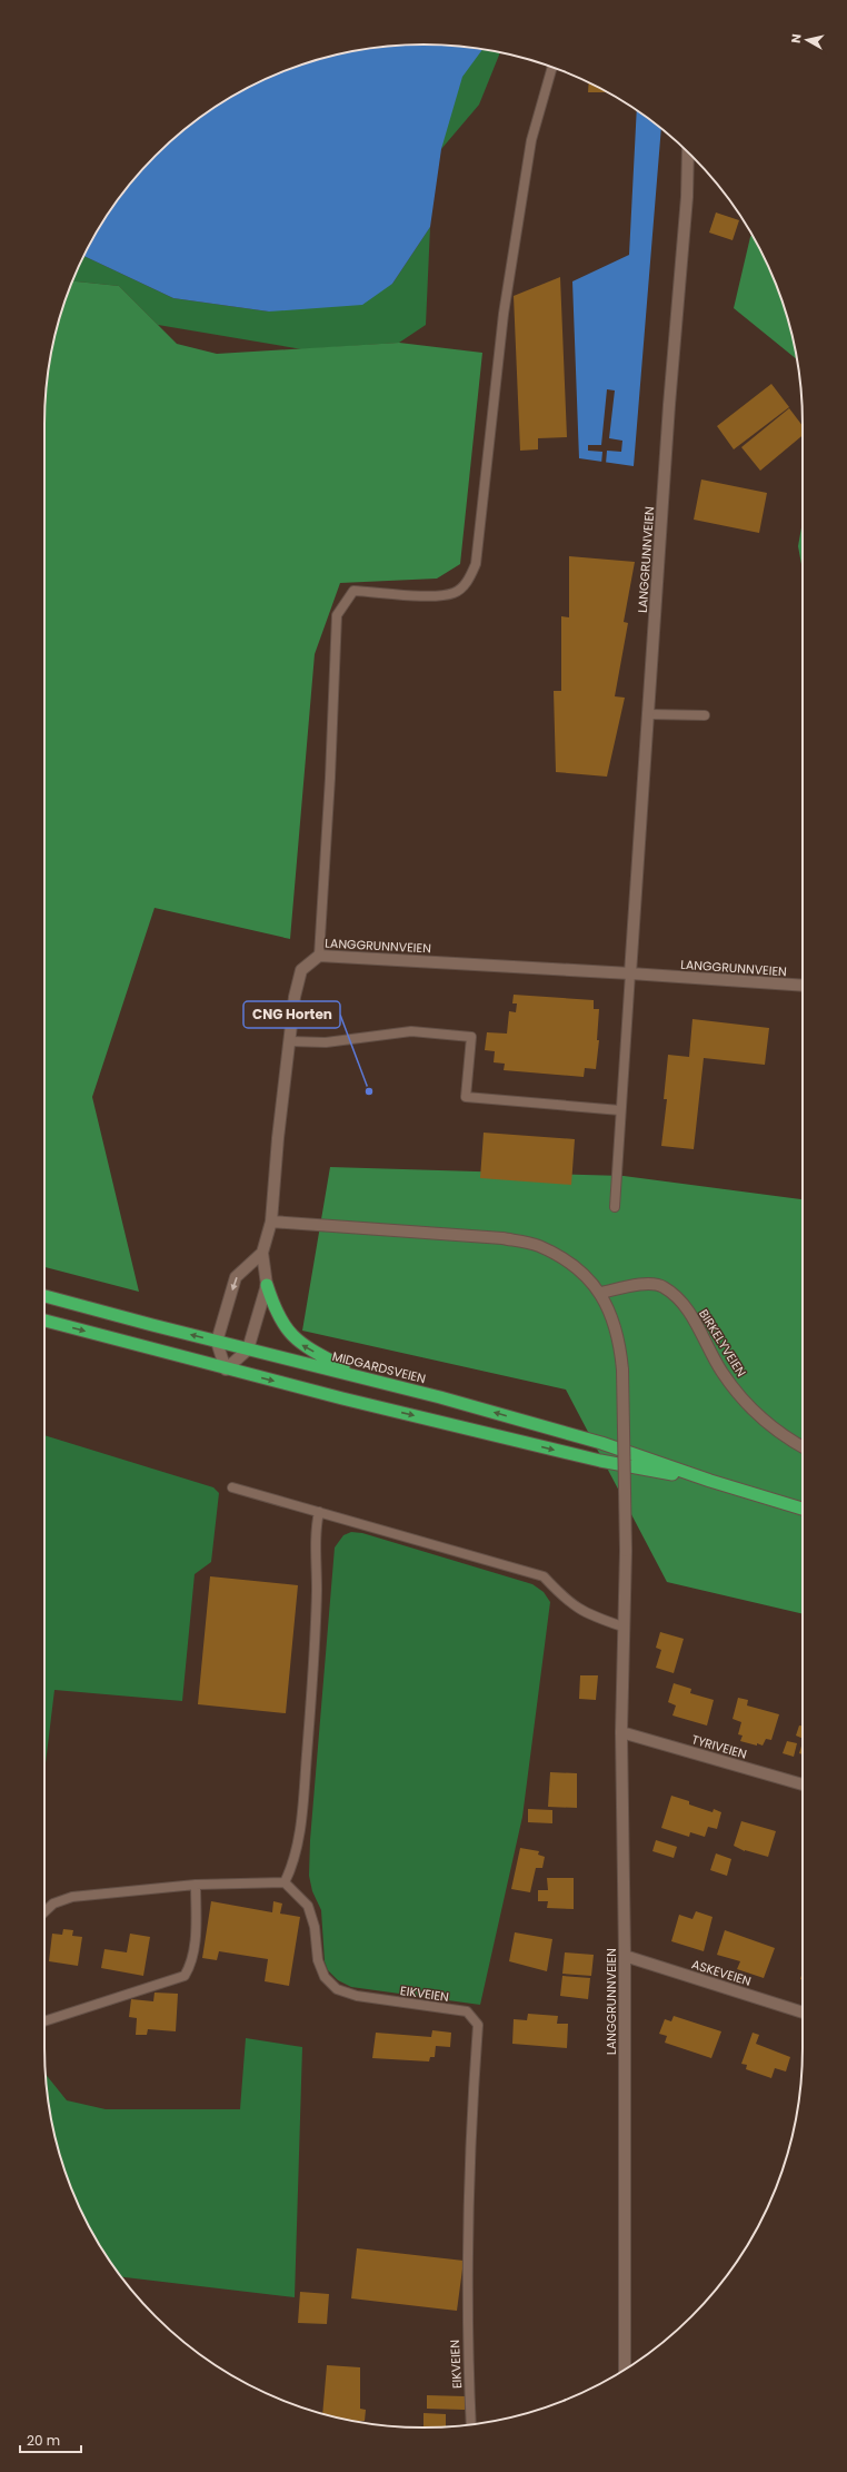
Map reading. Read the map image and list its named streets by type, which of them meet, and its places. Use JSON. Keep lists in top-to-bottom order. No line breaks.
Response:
{"streets":{"highway":["MIDGARDSVEIEN"],"street":["LANGGRUNNVEIEN","BIRKELYVEIEN","TYRIVEIEN","ASKEVEIEN"],"lane":["EIKVEIEN"]},"crossings":[["LANGGRUNNVEIEN","BIRKELYVEIEN"],["LANGGRUNNVEIEN","MIDGARDSVEIEN"],["LANGGRUNNVEIEN","TYRIVEIEN"],["LANGGRUNNVEIEN","ASKEVEIEN"]],"places":["CNG Horten"],"scale_bar":"20 m","north":"left"}
